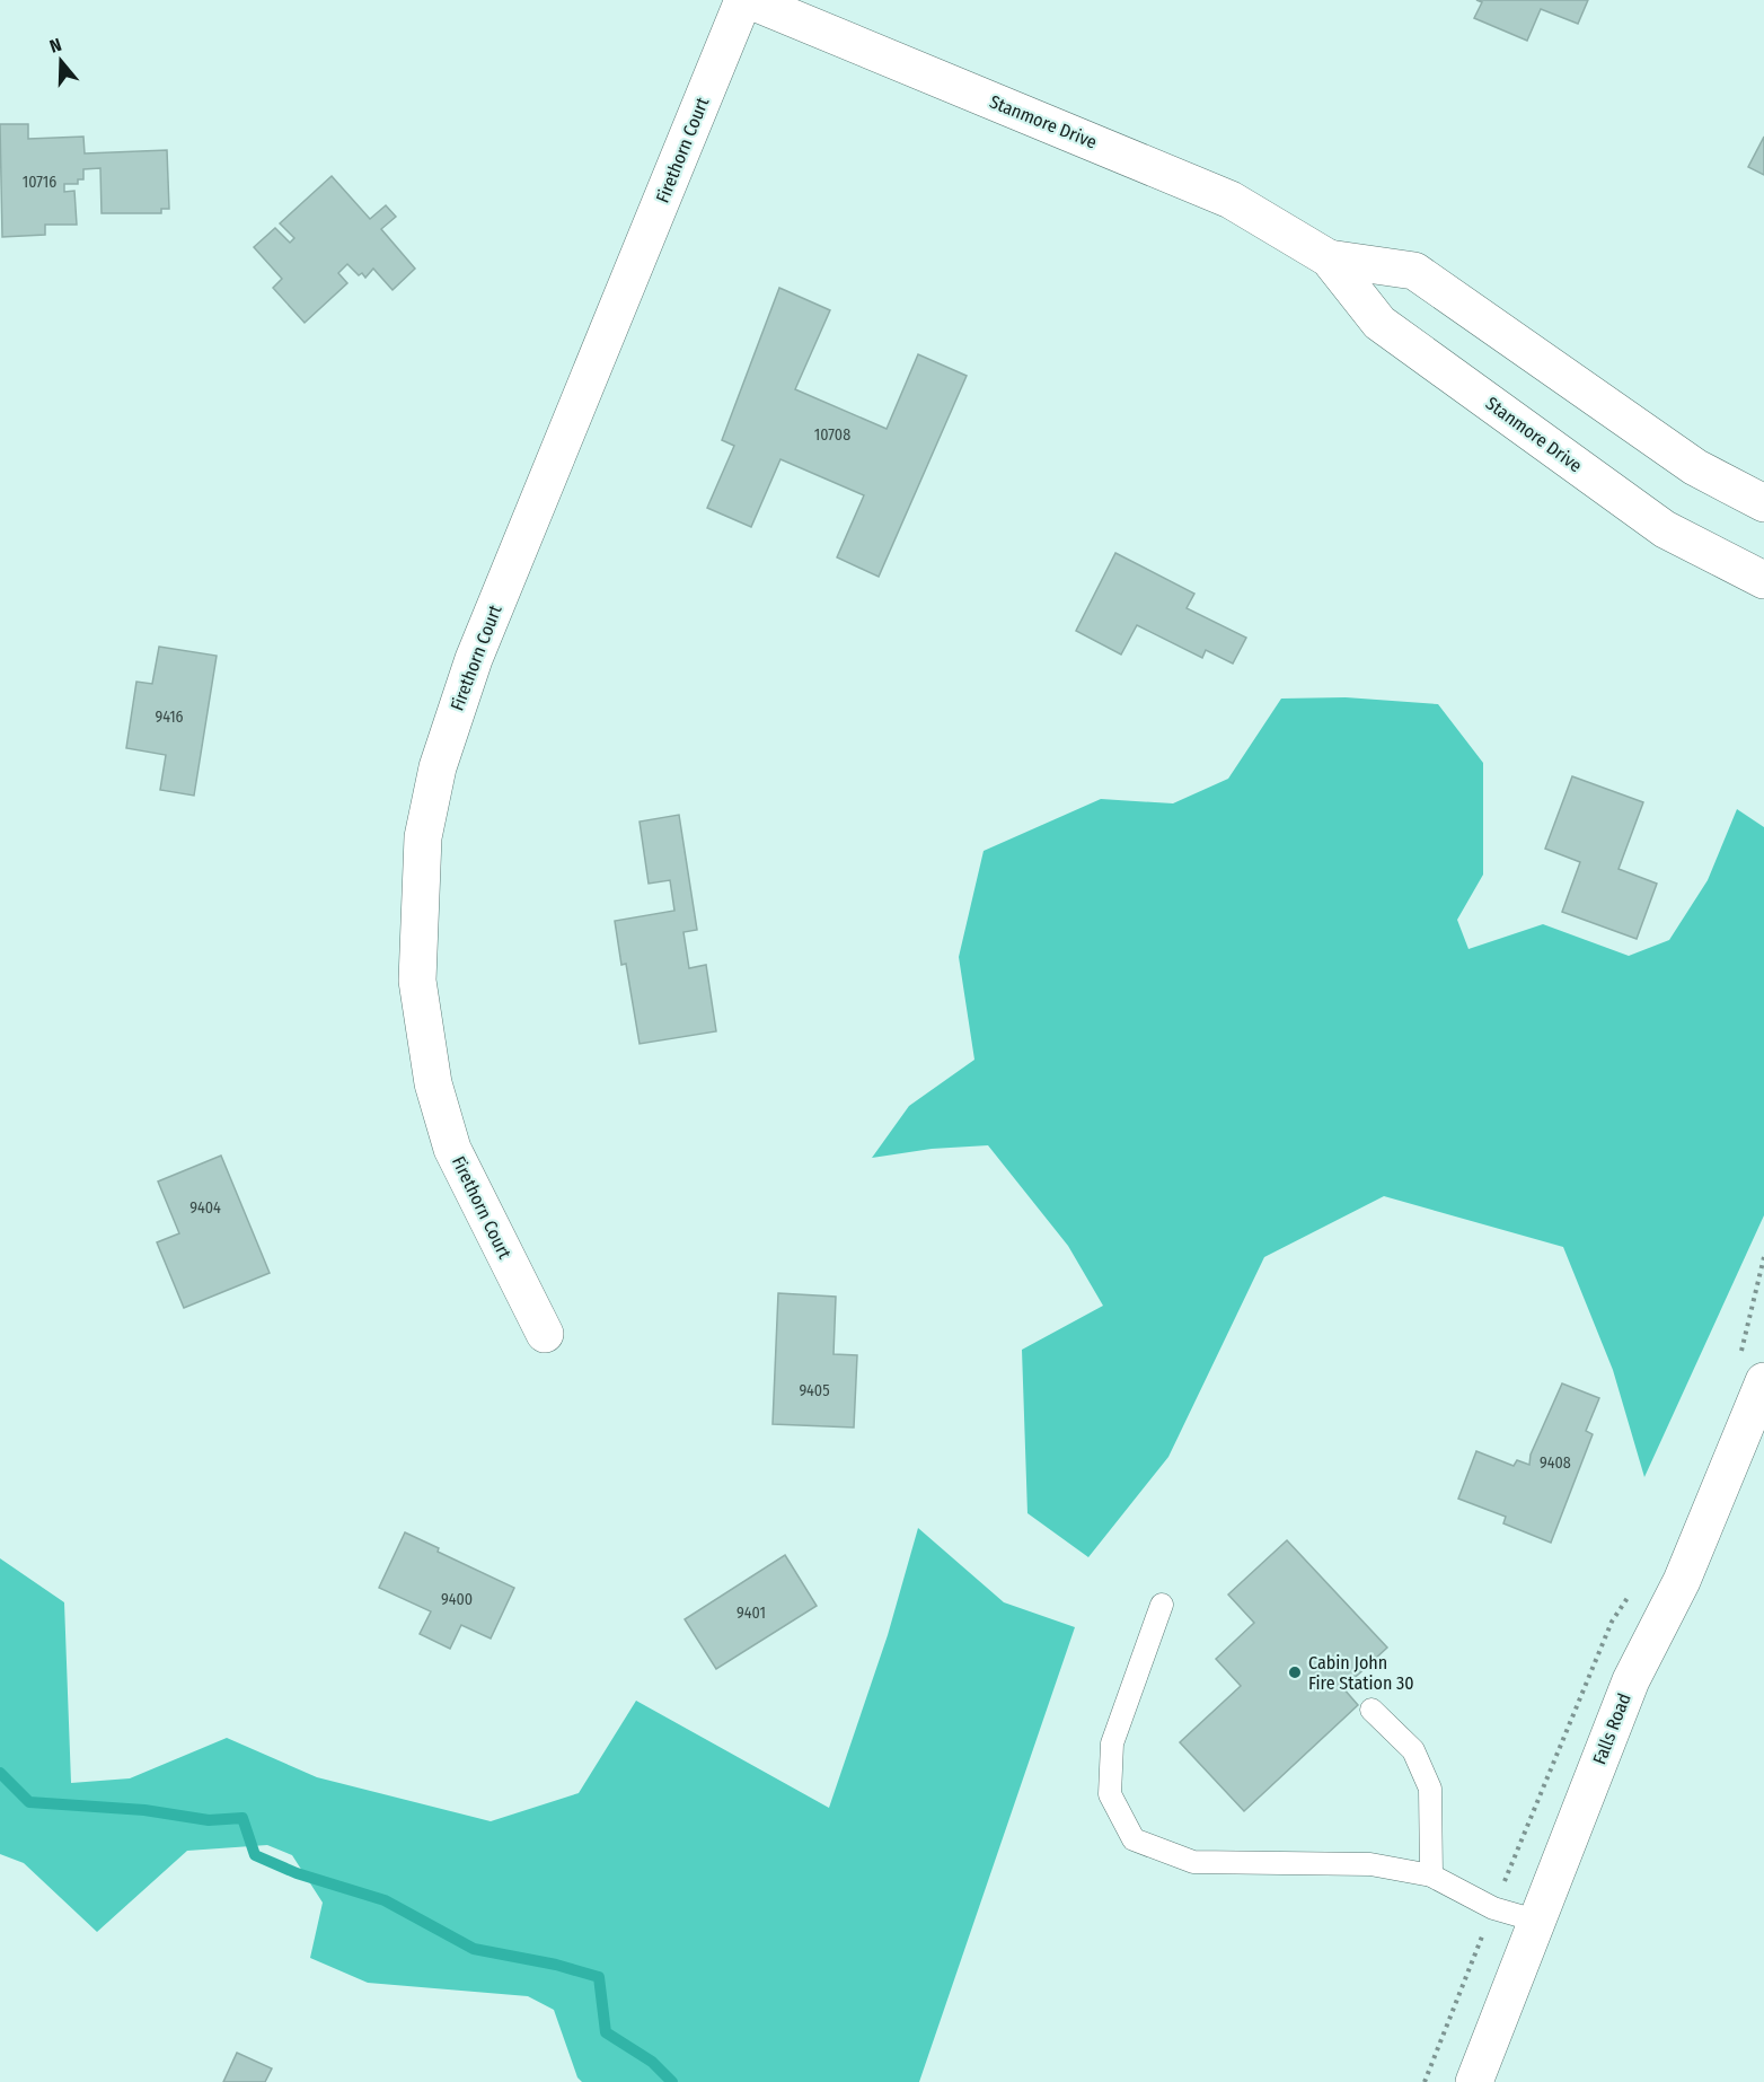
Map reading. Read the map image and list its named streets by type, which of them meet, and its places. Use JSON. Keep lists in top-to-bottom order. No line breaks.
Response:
{"streets":{"street":["Stanmore Drive","Firethorn Court","Falls Road"]},"places":["Cabin John Fire Station 30"],"house_numbers":["10716","10708","9416","9404","9405","9408","9400","9401"],"north":"top"}
